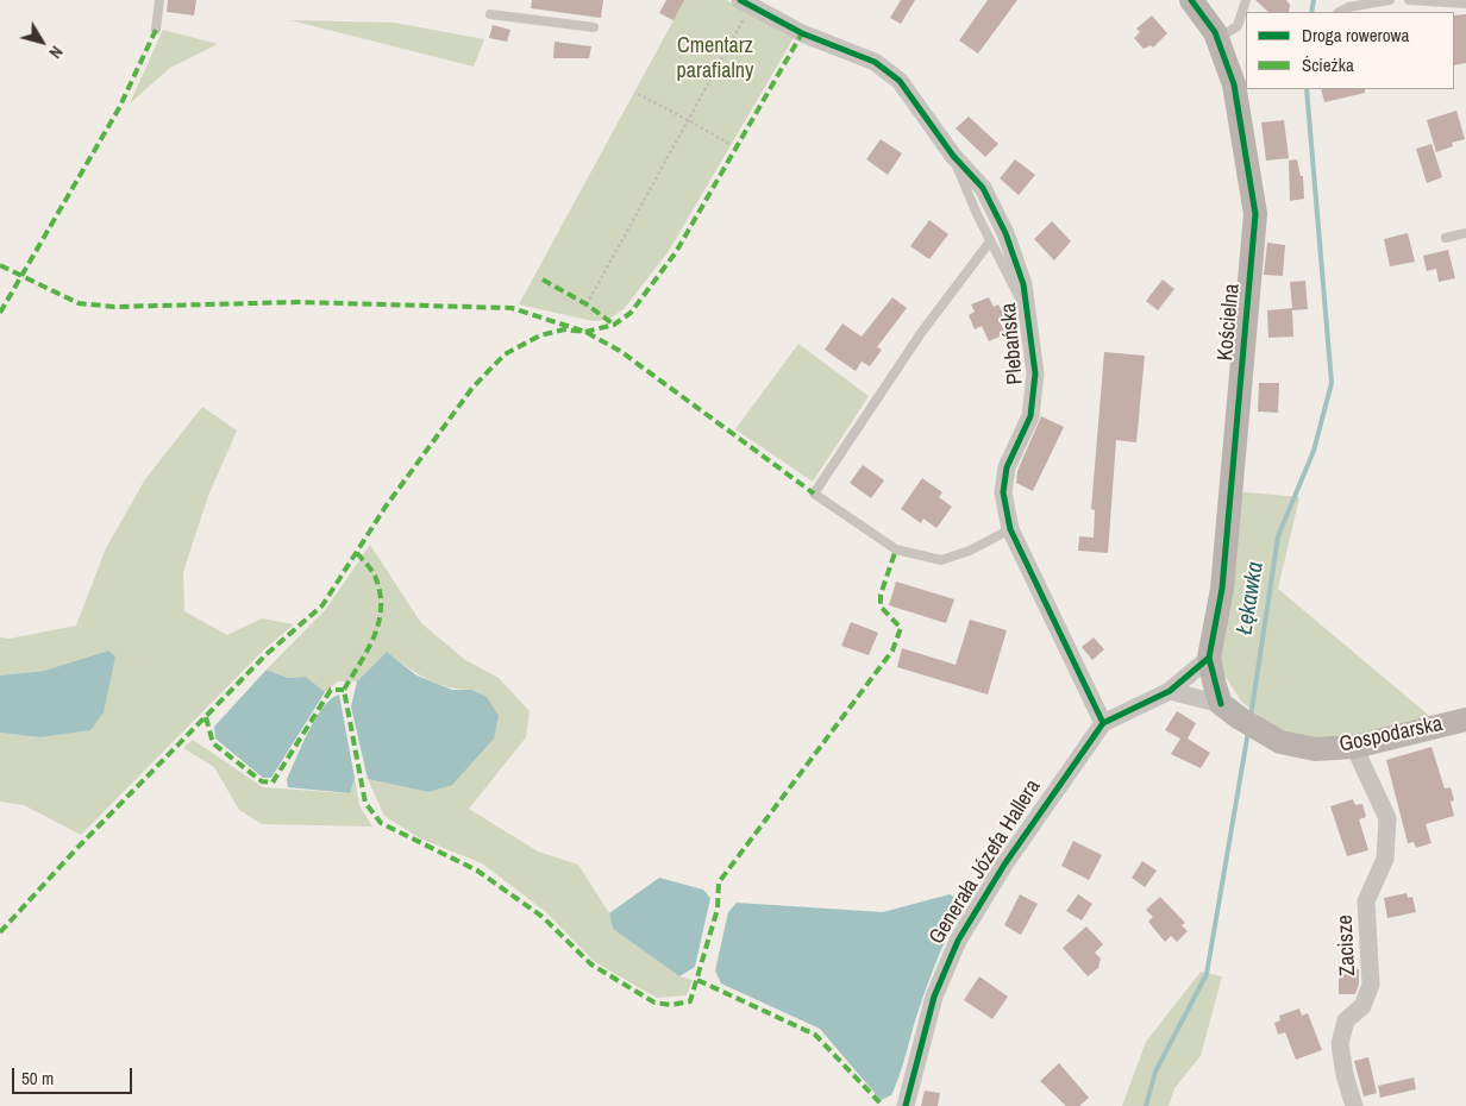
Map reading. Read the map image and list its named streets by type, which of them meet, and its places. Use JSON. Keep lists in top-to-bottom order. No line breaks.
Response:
{"streets":{"street":["Kościelna","Plebańska","Gospodarska","Generała Józefa Hallera","Zacisze"]},"crossings":[["Kościelna","Generała Józefa Hallera"],["Plebańska","Generała Józefa Hallera"],["Gospodarska","Zacisze"]],"water":["Łękawka"],"parks":["Cmentarz parafialny"],"legend":["Droga rowerowa","Ścieżka"],"scale_bar":"50 m","north":"bottom right"}
